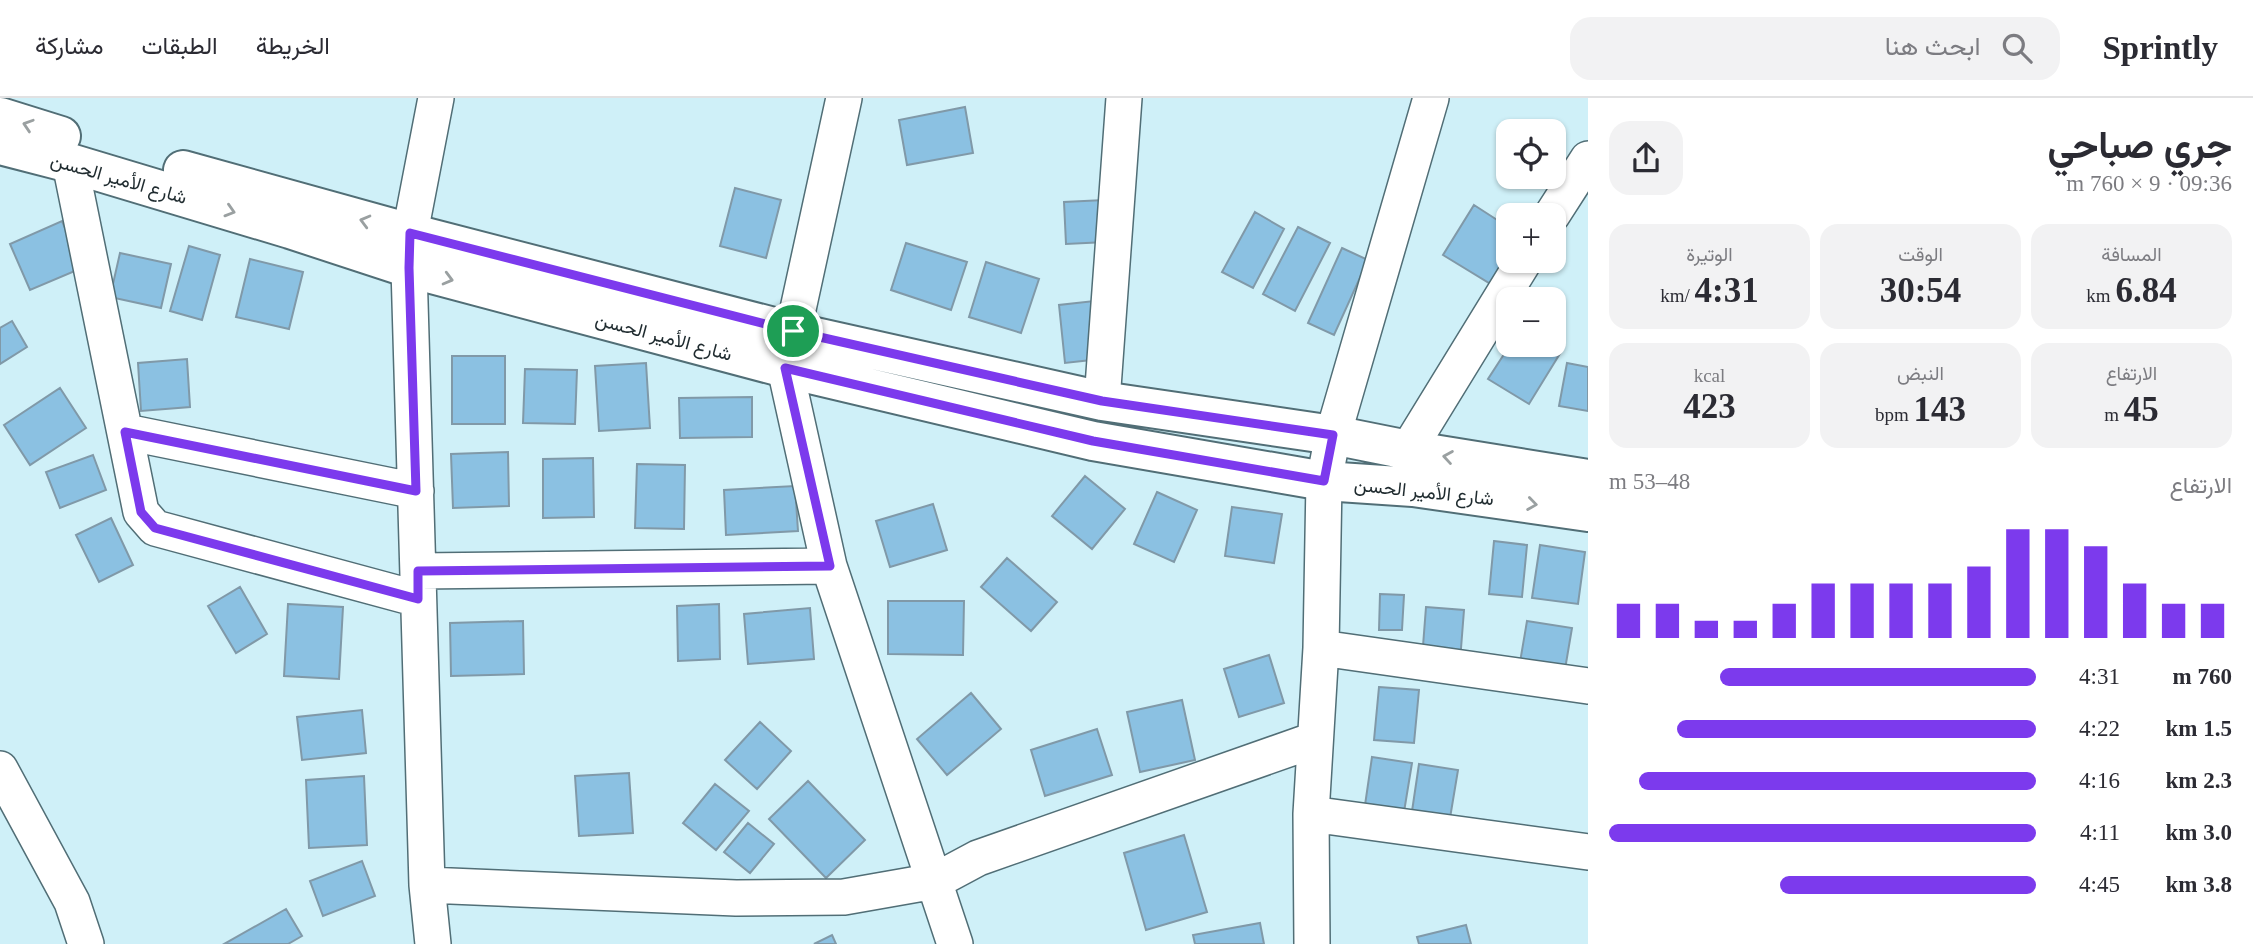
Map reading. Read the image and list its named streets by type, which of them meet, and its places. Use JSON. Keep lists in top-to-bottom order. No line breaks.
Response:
{"streets":{"main road":["شارع الأمير الحسن"]},"page":{"header":"Sprintly","search":"ابحث هنا","nav":["الخريطة","الطبقات","مشاركة"],"heading":["جري صباحي","09:36 · 9 × 760 m"],"map_buttons":["+","−"],"stats":[["المسافة","6.84 km"],["الوقت","30:54"],["الوتيرة","4:31 /km"],["الارتفاع","45 m"],["النبض","143 bpm"],["kcal","423"]],"chart":["الارتفاع","48–53 m"],"list":[{"name":"760 m","note":"4:31"},{"name":"1.5 km","note":"4:22"},{"name":"2.3 km","note":"4:16"},{"name":"3.0 km","note":"4:11"},{"name":"3.8 km","note":"4:45"}]}}
